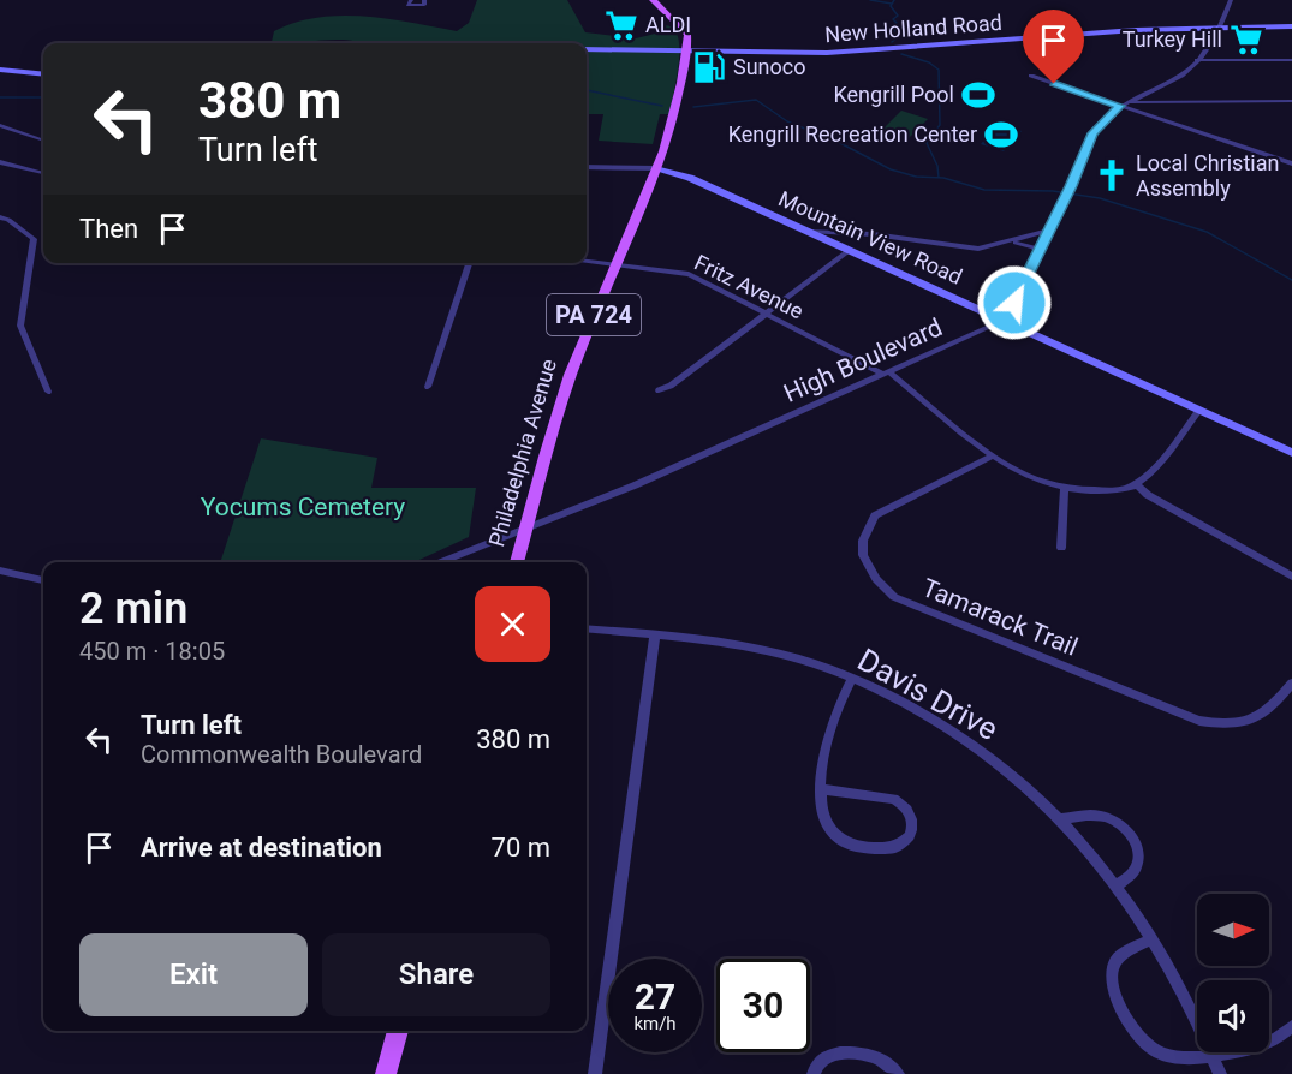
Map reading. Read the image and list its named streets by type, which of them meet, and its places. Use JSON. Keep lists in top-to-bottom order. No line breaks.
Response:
{"streets":{"main road":["New Holland Road","Mountain View Road","PA 724","Philadelphia Avenue"],"street":["Fritz Avenue","High Boulevard","Tamarack Trail","Davis Drive"]},"crossings":[["New Holland Road","Philadelphia Avenue"],["Mountain View Road","High Boulevard"],["Mountain View Road","Philadelphia Avenue"],["Fritz Avenue","High Boulevard"],["Fritz Avenue","Philadelphia Avenue"],["Fritz Avenue","Tamarack Trail"],["High Boulevard","Philadelphia Avenue"]],"parks":["Yocums Cemetery"],"places":{"supermarket":["ALDI","Turkey Hill"],"fuel station":["Sunoco"],"sports":["Kengrill Pool","Kengrill Recreation Center"],"church":["Local Christian Assembly"]},"north":"right","page":{"turn":["380 m","Turn left"],"then":"Then","heading":["2 min","450 m · 18:05"],"list":[{"name":"Turn left","note":"Commonwealth Boulevard","value":"380 m"},{"name":"Arrive at destination","value":"70 m"}],"buttons":["Exit","Share"],"speed":"27 km/h","limit":"30"}}
